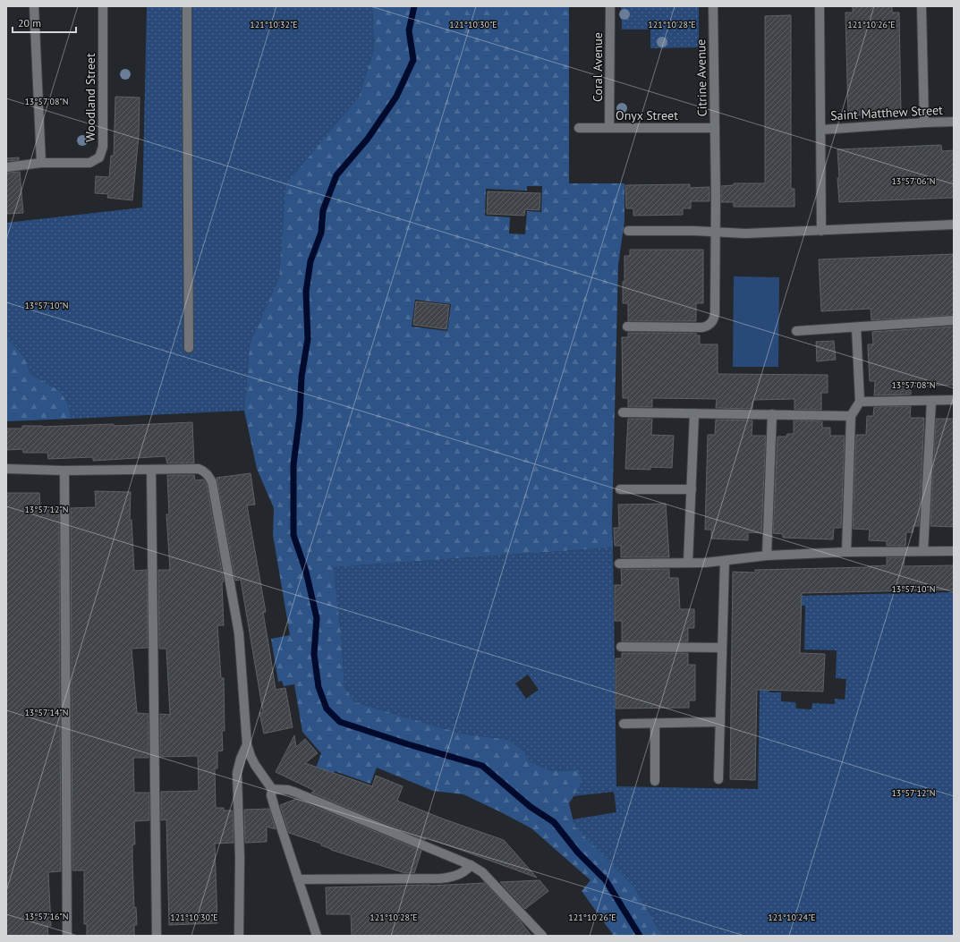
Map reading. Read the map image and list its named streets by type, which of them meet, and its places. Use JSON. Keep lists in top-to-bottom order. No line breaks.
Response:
{"streets":{"street":["Coral Avenue","Citrine Avenue","Woodland Street","Saint Matthew Street","Onyx Street"]},"crossings":[["Coral Avenue","Onyx Street"],["Citrine Avenue","Onyx Street"]],"scale_bar":"20 m","coordinates":["121°10'32\"E","121°10'30\"E","121°10'28\"E","121°10'26\"E","13°57'08\"N","13°57'06\"N","13°57'10\"N","13°57'12\"N","13°57'14\"N","13°57'16\"N","121°10'24\"E"]}
